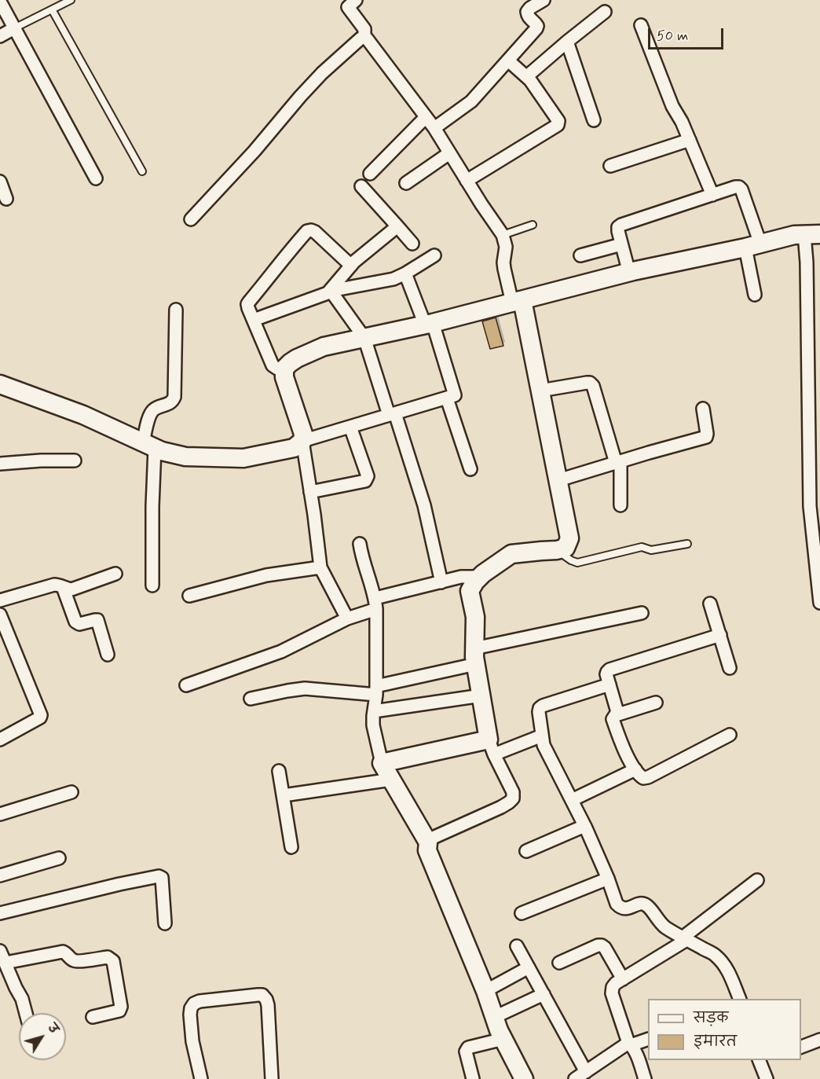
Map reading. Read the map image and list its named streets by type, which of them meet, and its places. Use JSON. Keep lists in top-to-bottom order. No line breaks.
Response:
{"legend":["सड़क","इमारत"],"scale_bar":"50 m","north":"top right"}
